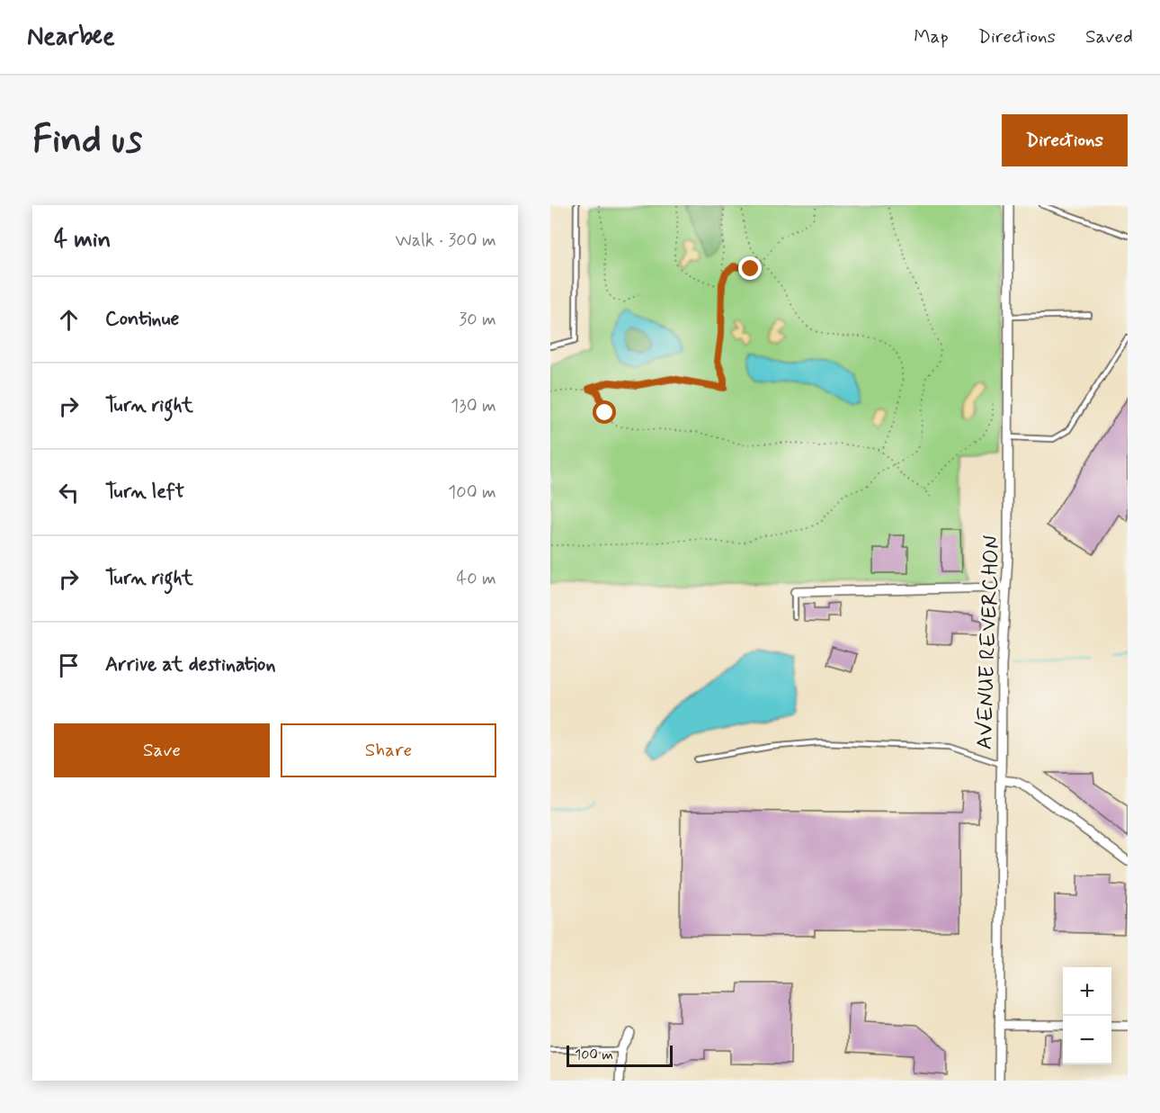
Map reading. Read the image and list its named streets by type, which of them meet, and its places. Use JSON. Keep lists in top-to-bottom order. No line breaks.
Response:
{"streets":{"street":["AVENUE REVERCHON"]},"scale_bar":"100 m","page":{"header":"Nearbee","nav":["Map","Directions","Saved"],"buttons":["Directions",["Save","Share"]],"title":"Find us","heading":["4 min","Walk · 300 m"],"list":[["Continue","30 m"],["Turn right","130 m"],["Turn left","100 m"],["Turn right","40 m"],"Arrive at destination"],"map_buttons":["+","−"],"scale":"100 m"}}
